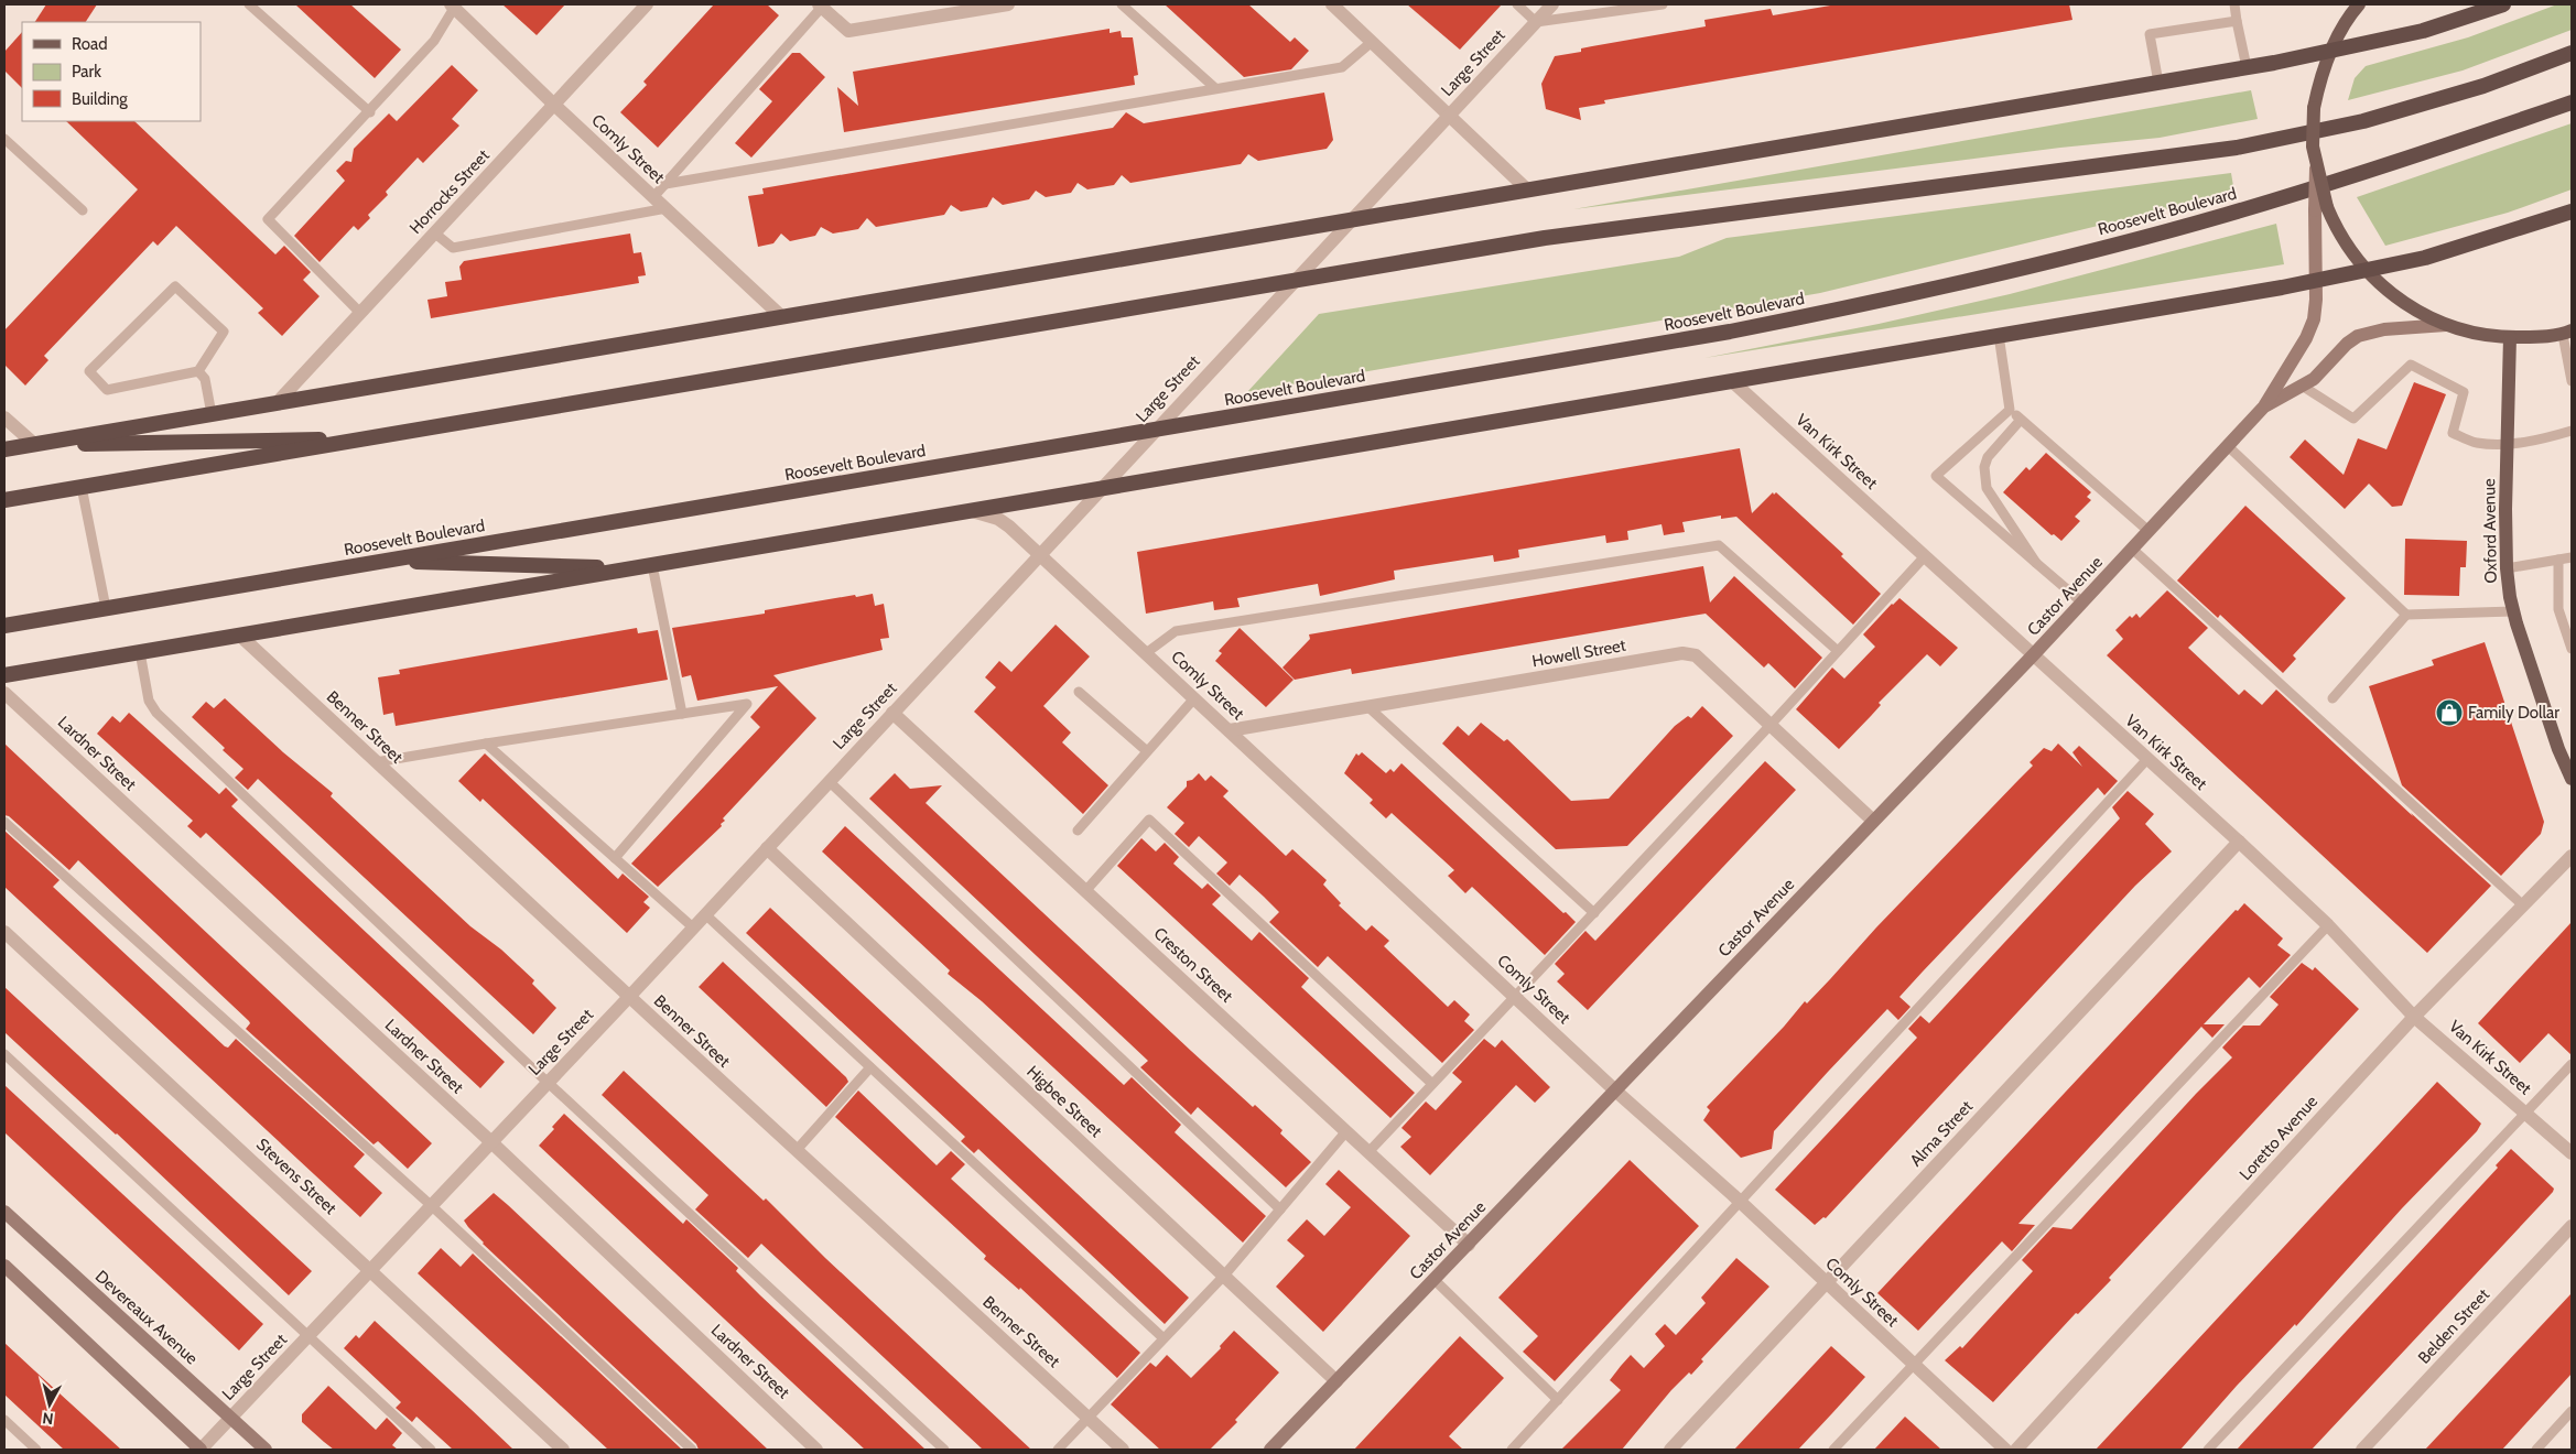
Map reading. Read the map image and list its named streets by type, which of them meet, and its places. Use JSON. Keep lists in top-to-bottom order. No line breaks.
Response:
{"streets":{"highway":["Roosevelt Boulevard"],"main road":["Oxford Avenue","Castor Avenue","Devereaux Avenue"],"street":["Large Street","Comly Street","Horrocks Street","Van Kirk Street","Howell Street","Benner Street","Lardner Street","Creston Street","Higbee Street","Alma Street","Loretto Avenue","Stevens Street","Belden Street"]},"crossings":[["Large Street","Comly Street"],["Large Street","Roosevelt Boulevard"],["Large Street","Benner Street"],["Large Street","Lardner Street"],["Large Street","Creston Street"],["Large Street","Higbee Street"],["Large Street","Stevens Street"],["Large Street","Devereaux Avenue"],["Comly Street","Horrocks Street"],["Comly Street","Castor Avenue"],["Comly Street","Howell Street"],["Comly Street","Alma Street"],["Van Kirk Street","Castor Avenue"],["Van Kirk Street","Alma Street"],["Van Kirk Street","Loretto Avenue"],["Castor Avenue","Howell Street"],["Castor Avenue","Creston Street"],["Castor Avenue","Higbee Street"]],"places":{"shop":["Family Dollar"]},"legend":["Road","Park","Building"],"north":"bottom"}
